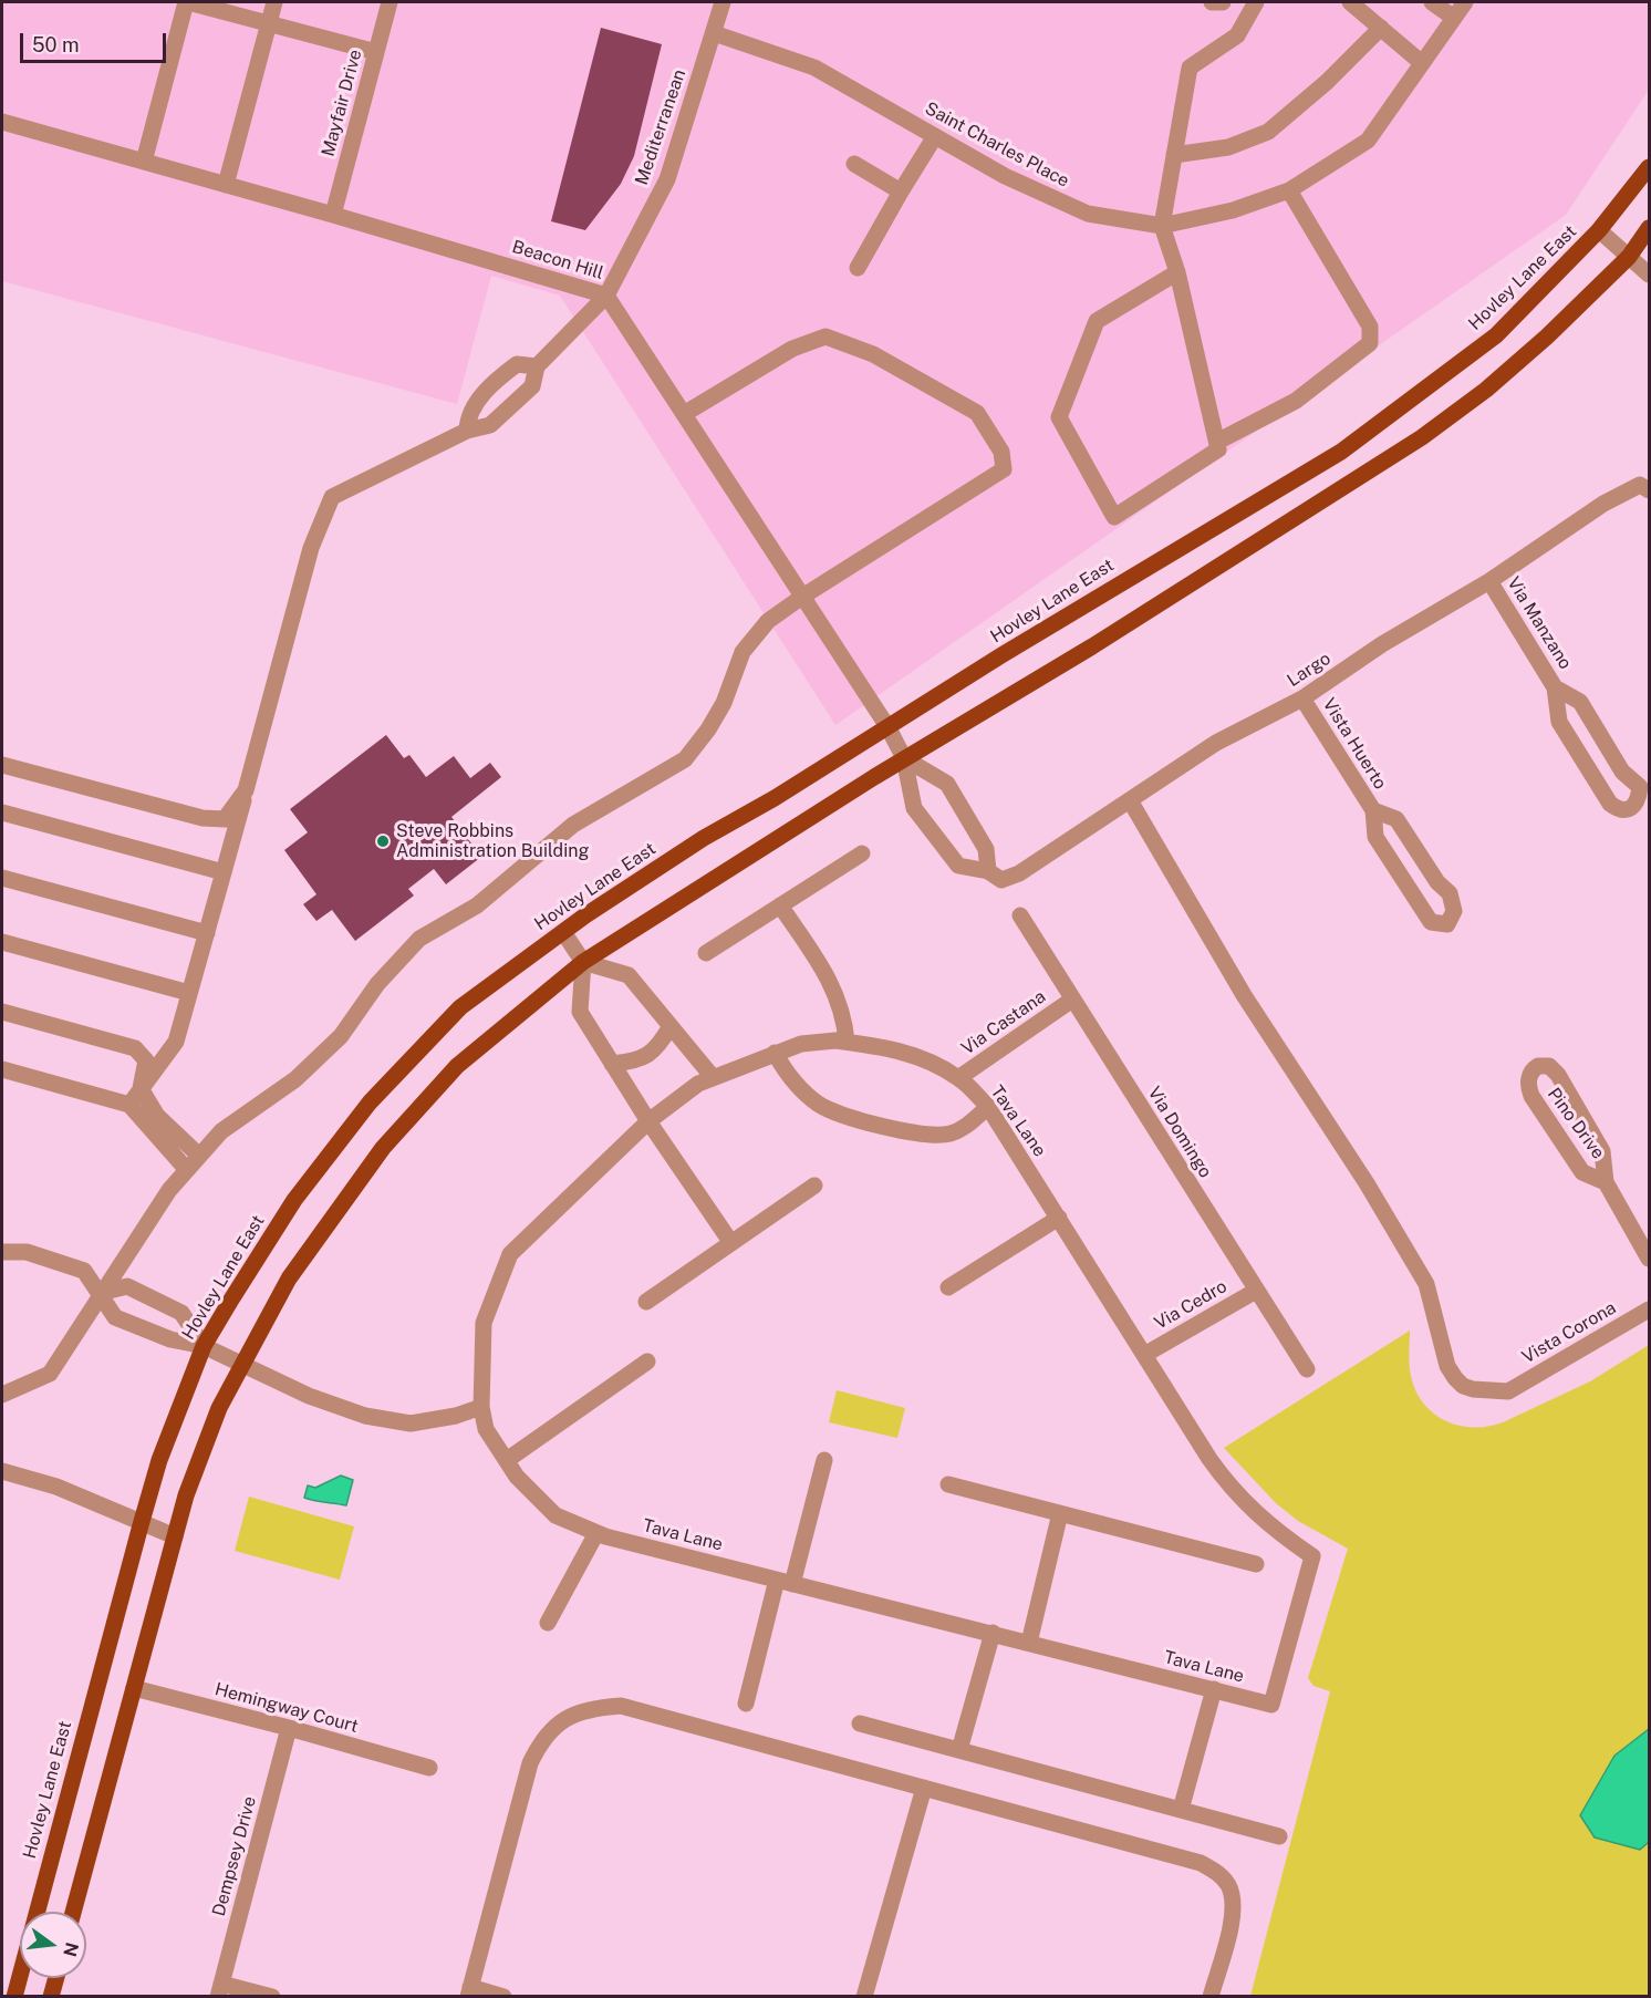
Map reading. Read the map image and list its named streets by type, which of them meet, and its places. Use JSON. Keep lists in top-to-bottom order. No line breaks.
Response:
{"streets":{"main road":["Hovley Lane East"],"street":["Mayfair Drive","Mediterranean","Saint Charles Place","Beacon Hill","Via Manzano","Largo","Vista Huerto","Via Castana","Tava Lane","Pino Drive","Via Domingo","Via Cedro","Vista Corona","Hemingway Court","Dempsey Drive"]},"crossings":[["Mayfair Drive","Beacon Hill"],["Mediterranean","Saint Charles Place"],["Mediterranean","Beacon Hill"],["Beacon Hill","Hovley Lane East"],["Beacon Hill","Largo"],["Hovley Lane East","Largo"],["Via Manzano","Largo"],["Largo","Vista Huerto"],["Largo","Vista Corona"],["Via Castana","Tava Lane"],["Via Castana","Via Domingo"],["Tava Lane","Via Cedro"],["Via Domingo","Via Cedro"],["Hemingway Court","Dempsey Drive"]],"places":["Steve Robbins Administration Building"],"scale_bar":"50 m","north":"right"}
